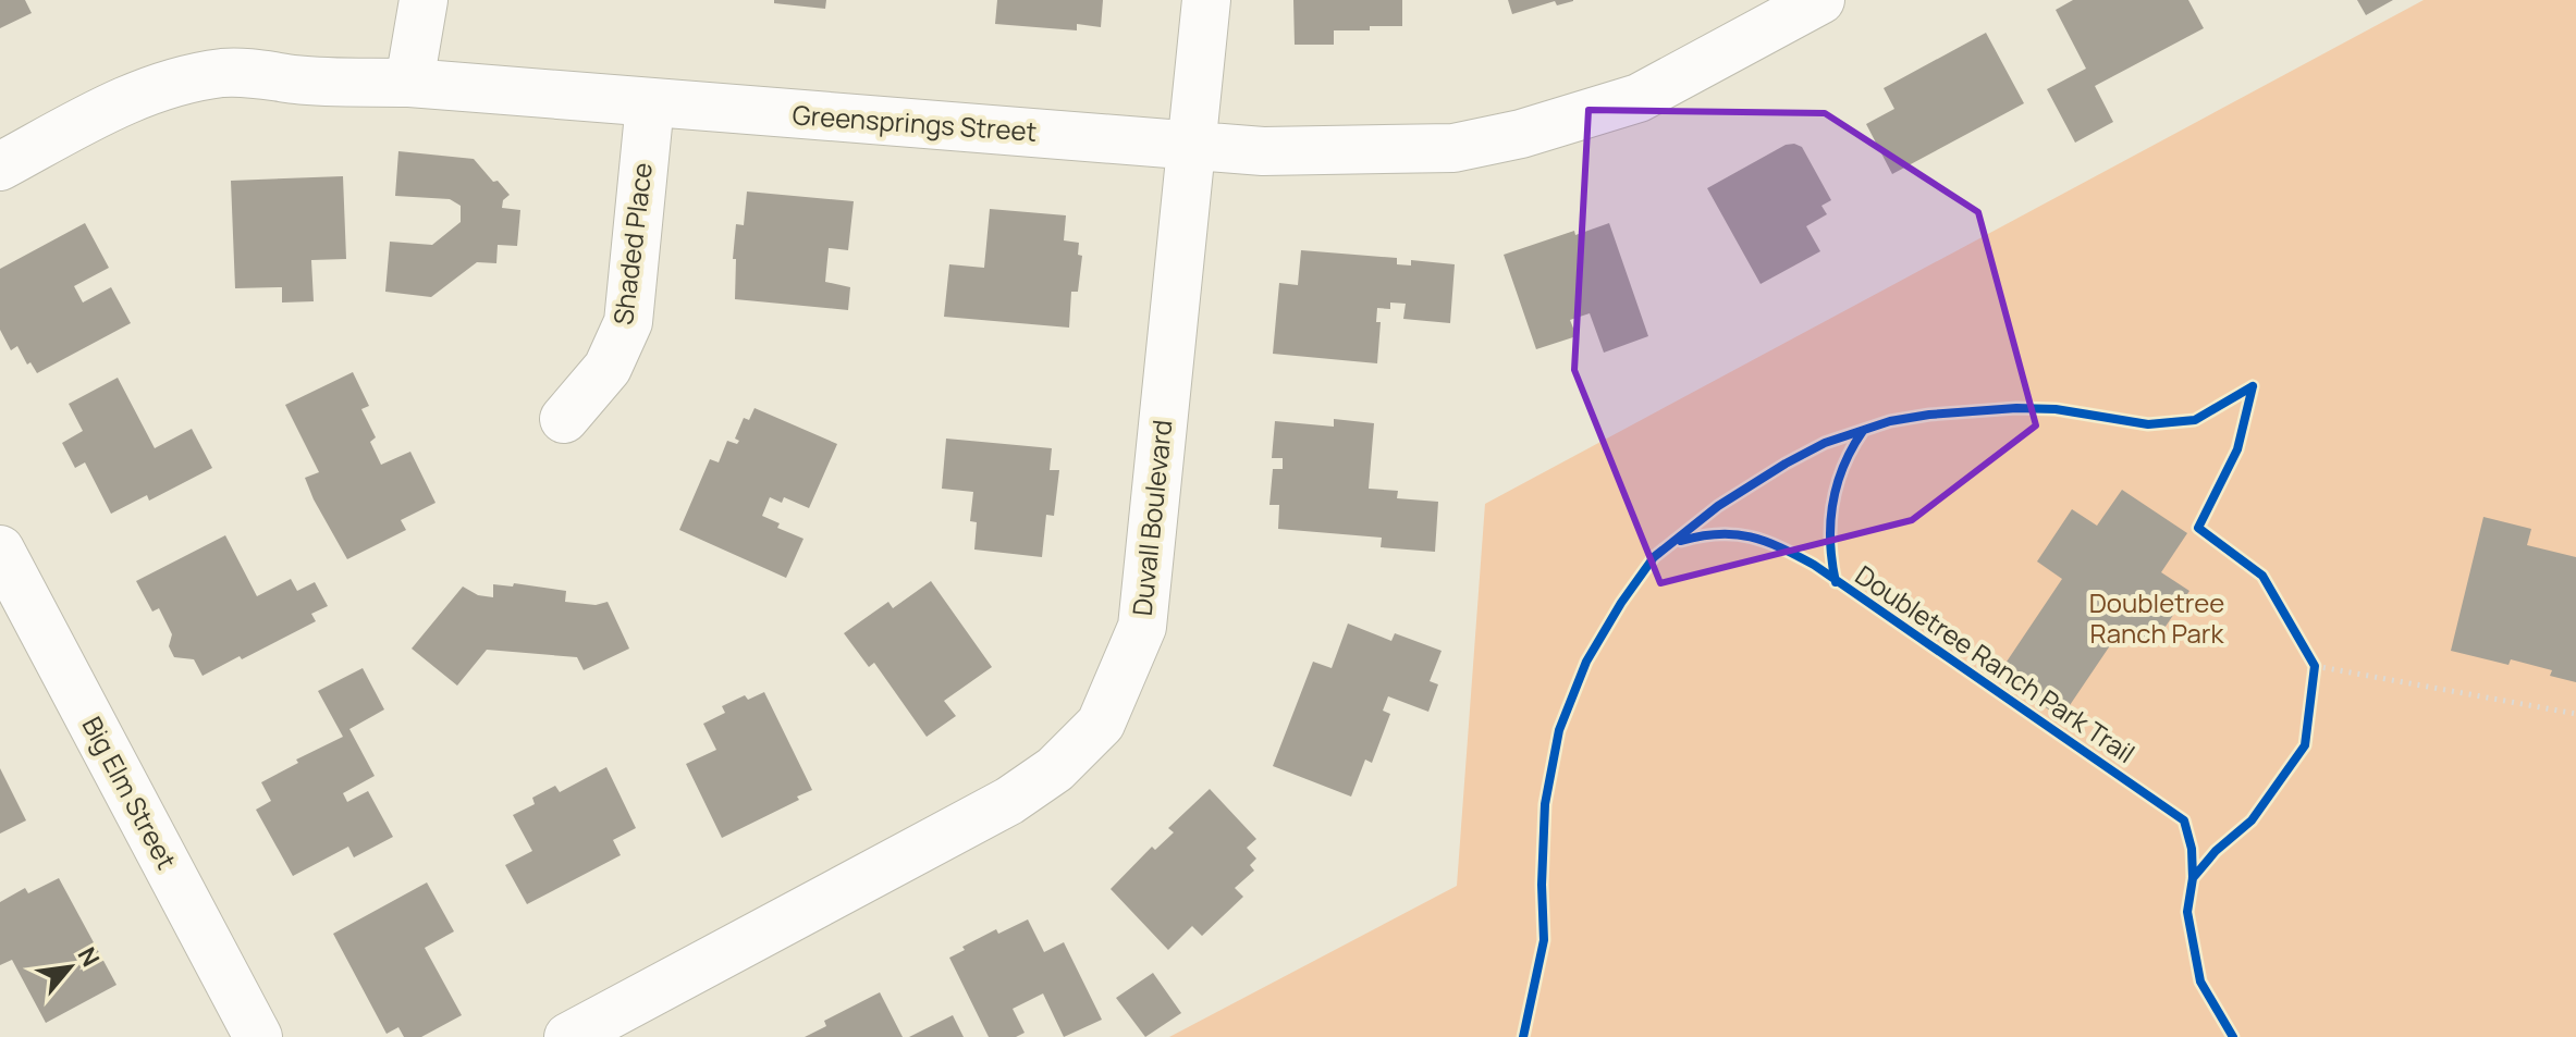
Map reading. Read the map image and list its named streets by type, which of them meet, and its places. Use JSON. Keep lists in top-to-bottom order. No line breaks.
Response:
{"streets":{"street":["Greensprings Street","Shaded Place","Duvall Boulevard","Big Elm Street"],"cycle path":["Doubletree Ranch Park Trail"]},"crossings":[["Greensprings Street","Shaded Place"],["Greensprings Street","Duvall Boulevard"]],"parks":["Doubletree Ranch Park"],"north":"top right"}
